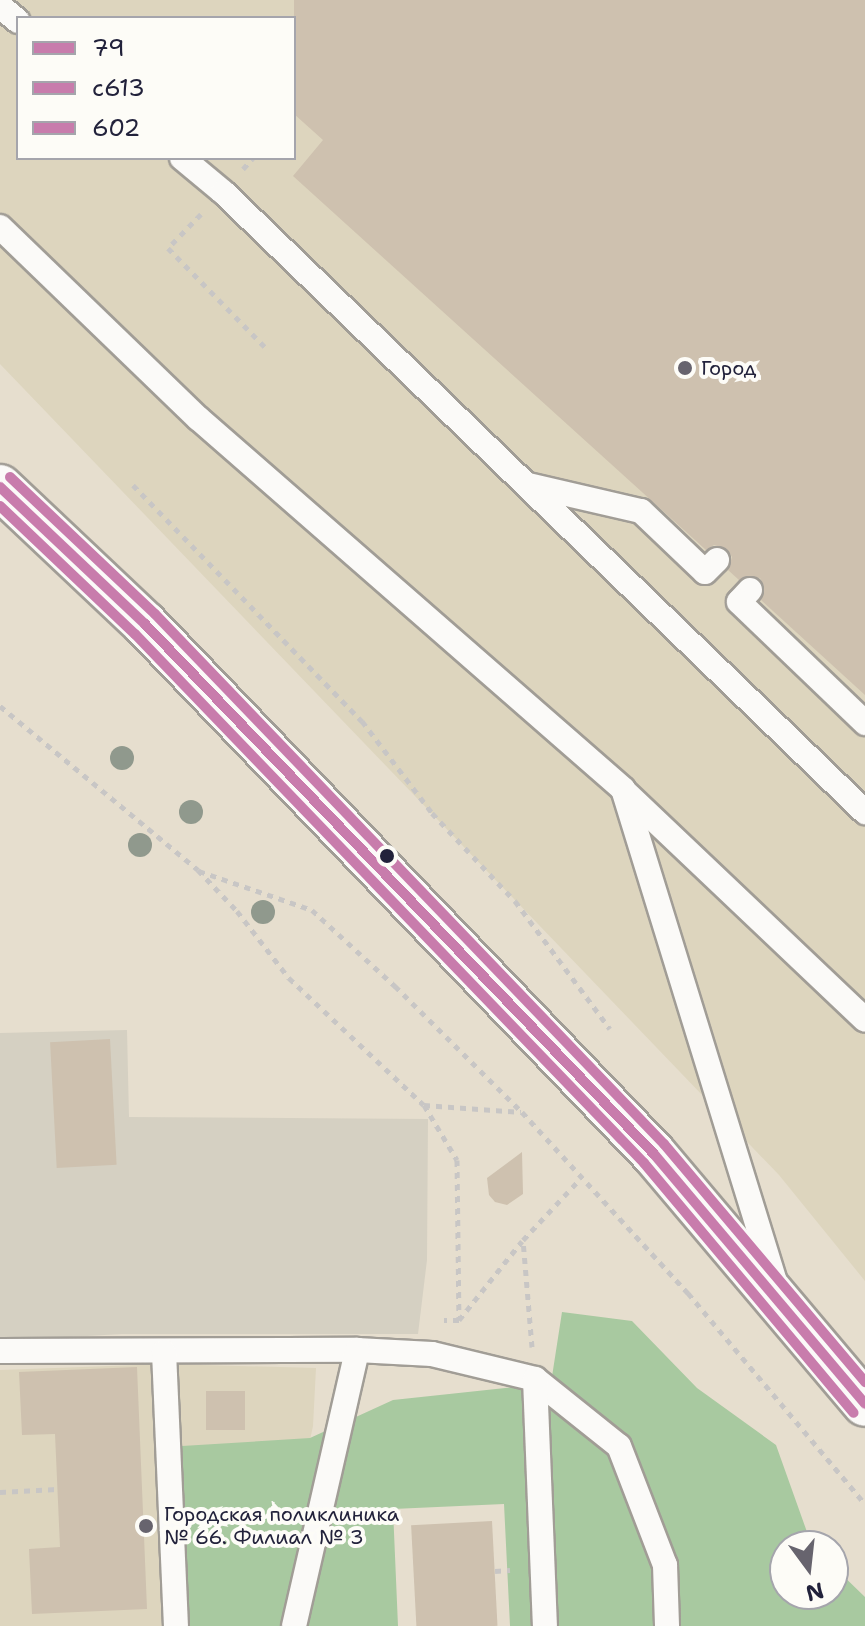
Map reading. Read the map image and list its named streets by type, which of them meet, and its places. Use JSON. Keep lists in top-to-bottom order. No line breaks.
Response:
{"places":["Город","Городская поликлиника № 66. Филиал № 3"],"lines":["transit line 602","transit line 79","transit line с613"],"legend":["79","с613","602"],"north":"bottom"}
